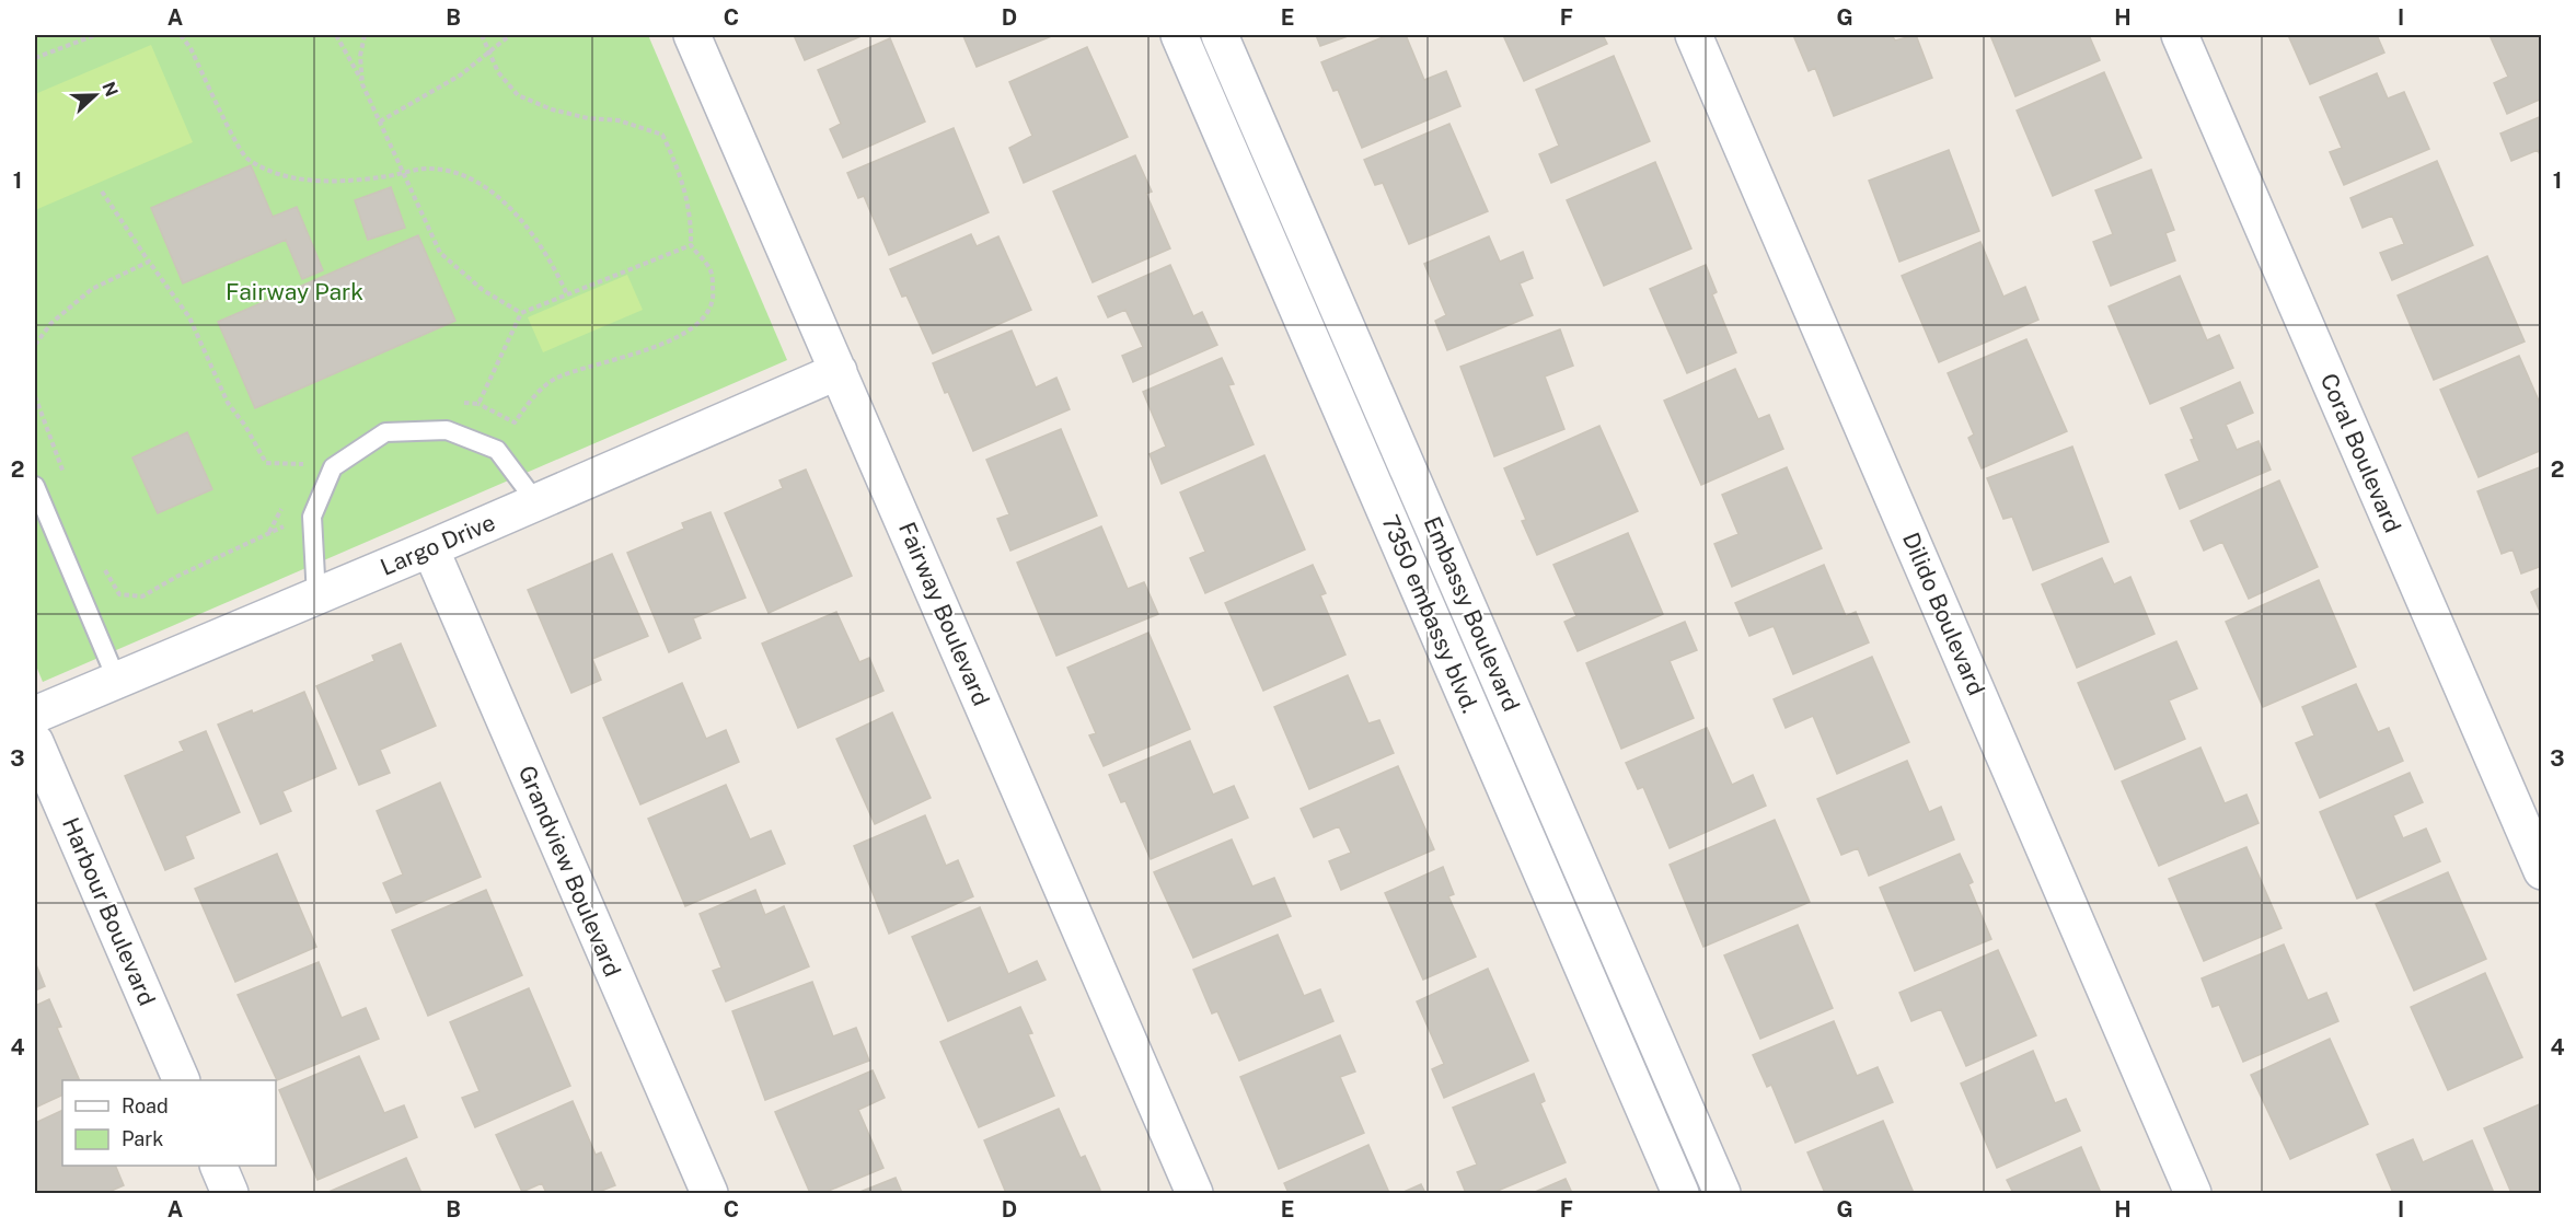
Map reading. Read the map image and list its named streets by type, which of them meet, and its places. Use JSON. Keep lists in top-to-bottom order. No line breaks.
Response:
{"streets":{"street":["Coral Boulevard","Largo Drive","Fairway Boulevard","7350 embassy blvd.","Embassy Boulevard","Dilido Boulevard","Grandview Boulevard","Harbour Boulevard"]},"crossings":[["Largo Drive","Fairway Boulevard"],["Largo Drive","Grandview Boulevard"]],"parks":["Fairway Park"],"legend":["Road","Park"],"north":"right","grid":{"columns":["A","B","C","D","E","F","G","H","I"],"rows":["1","2","3","4"]}}
